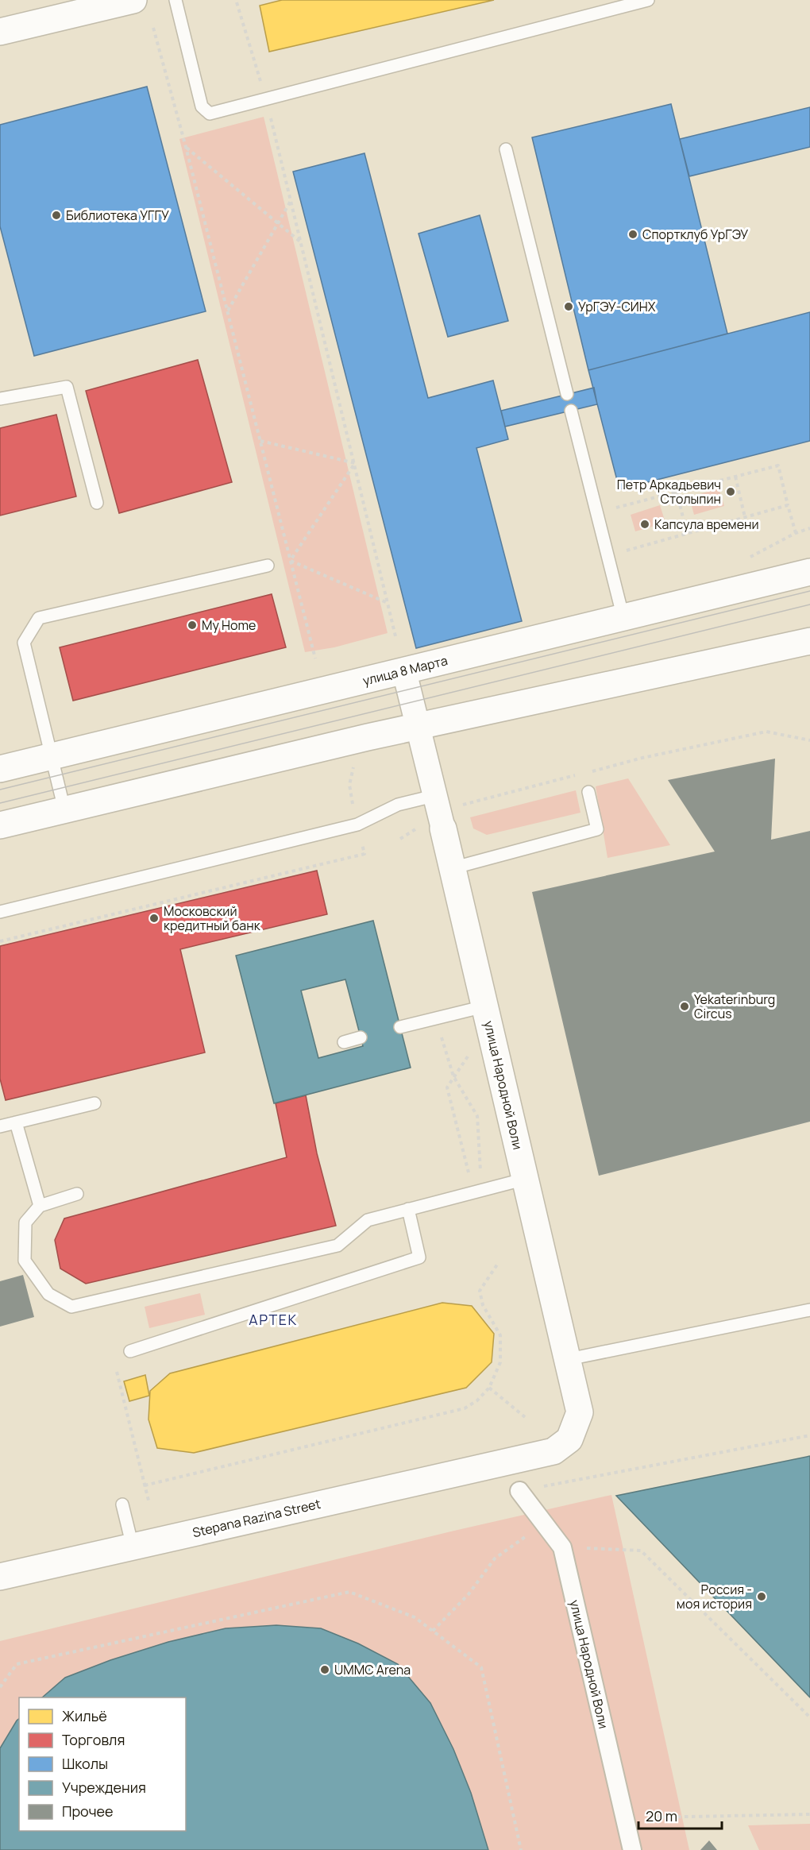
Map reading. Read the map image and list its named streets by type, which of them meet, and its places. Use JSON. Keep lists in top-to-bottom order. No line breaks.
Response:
{"streets":{"main road":["улица 8 Марта","улица Народной Воли","Stepana Razina Street"]},"crossings":[["улица 8 Марта","улица Народной Воли"],["улица Народной Воли","Stepana Razina Street"]],"districts":["АРТЕК"],"places":["Библиотека УГГУ","Спортклуб УрГЭУ","УрГЭУ-СИНХ","Петр Аркадьевич Столыпин","Капсула времени","My Home","Московский кредитный банк","Yekaterinburg Circus","Россия - моя история","UMMC Arena"],"legend":["Жильё","Торговля","Школы","Учреждения","Прочее"],"scale_bar":"20 m"}
